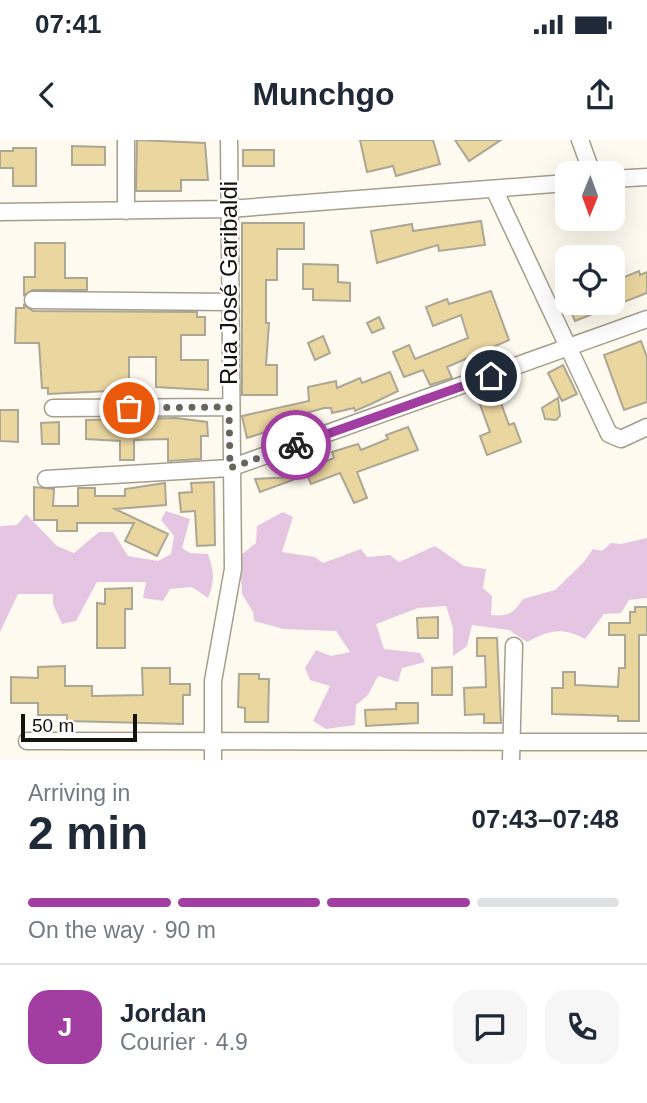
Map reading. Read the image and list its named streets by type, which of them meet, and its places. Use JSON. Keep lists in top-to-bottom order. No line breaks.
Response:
{"streets":{"street":["Rua José Garibaldi"]},"scale_bar":"50 m","north":"bottom","page":{"status":"07:41","header":"Munchgo","scale":"50 m","heading":["2 min","Arriving in","07:43–07:48"],"panel":["Jordan","Courier · 4.9"],"bar":"On the way · 90 m","round":"J"}}
